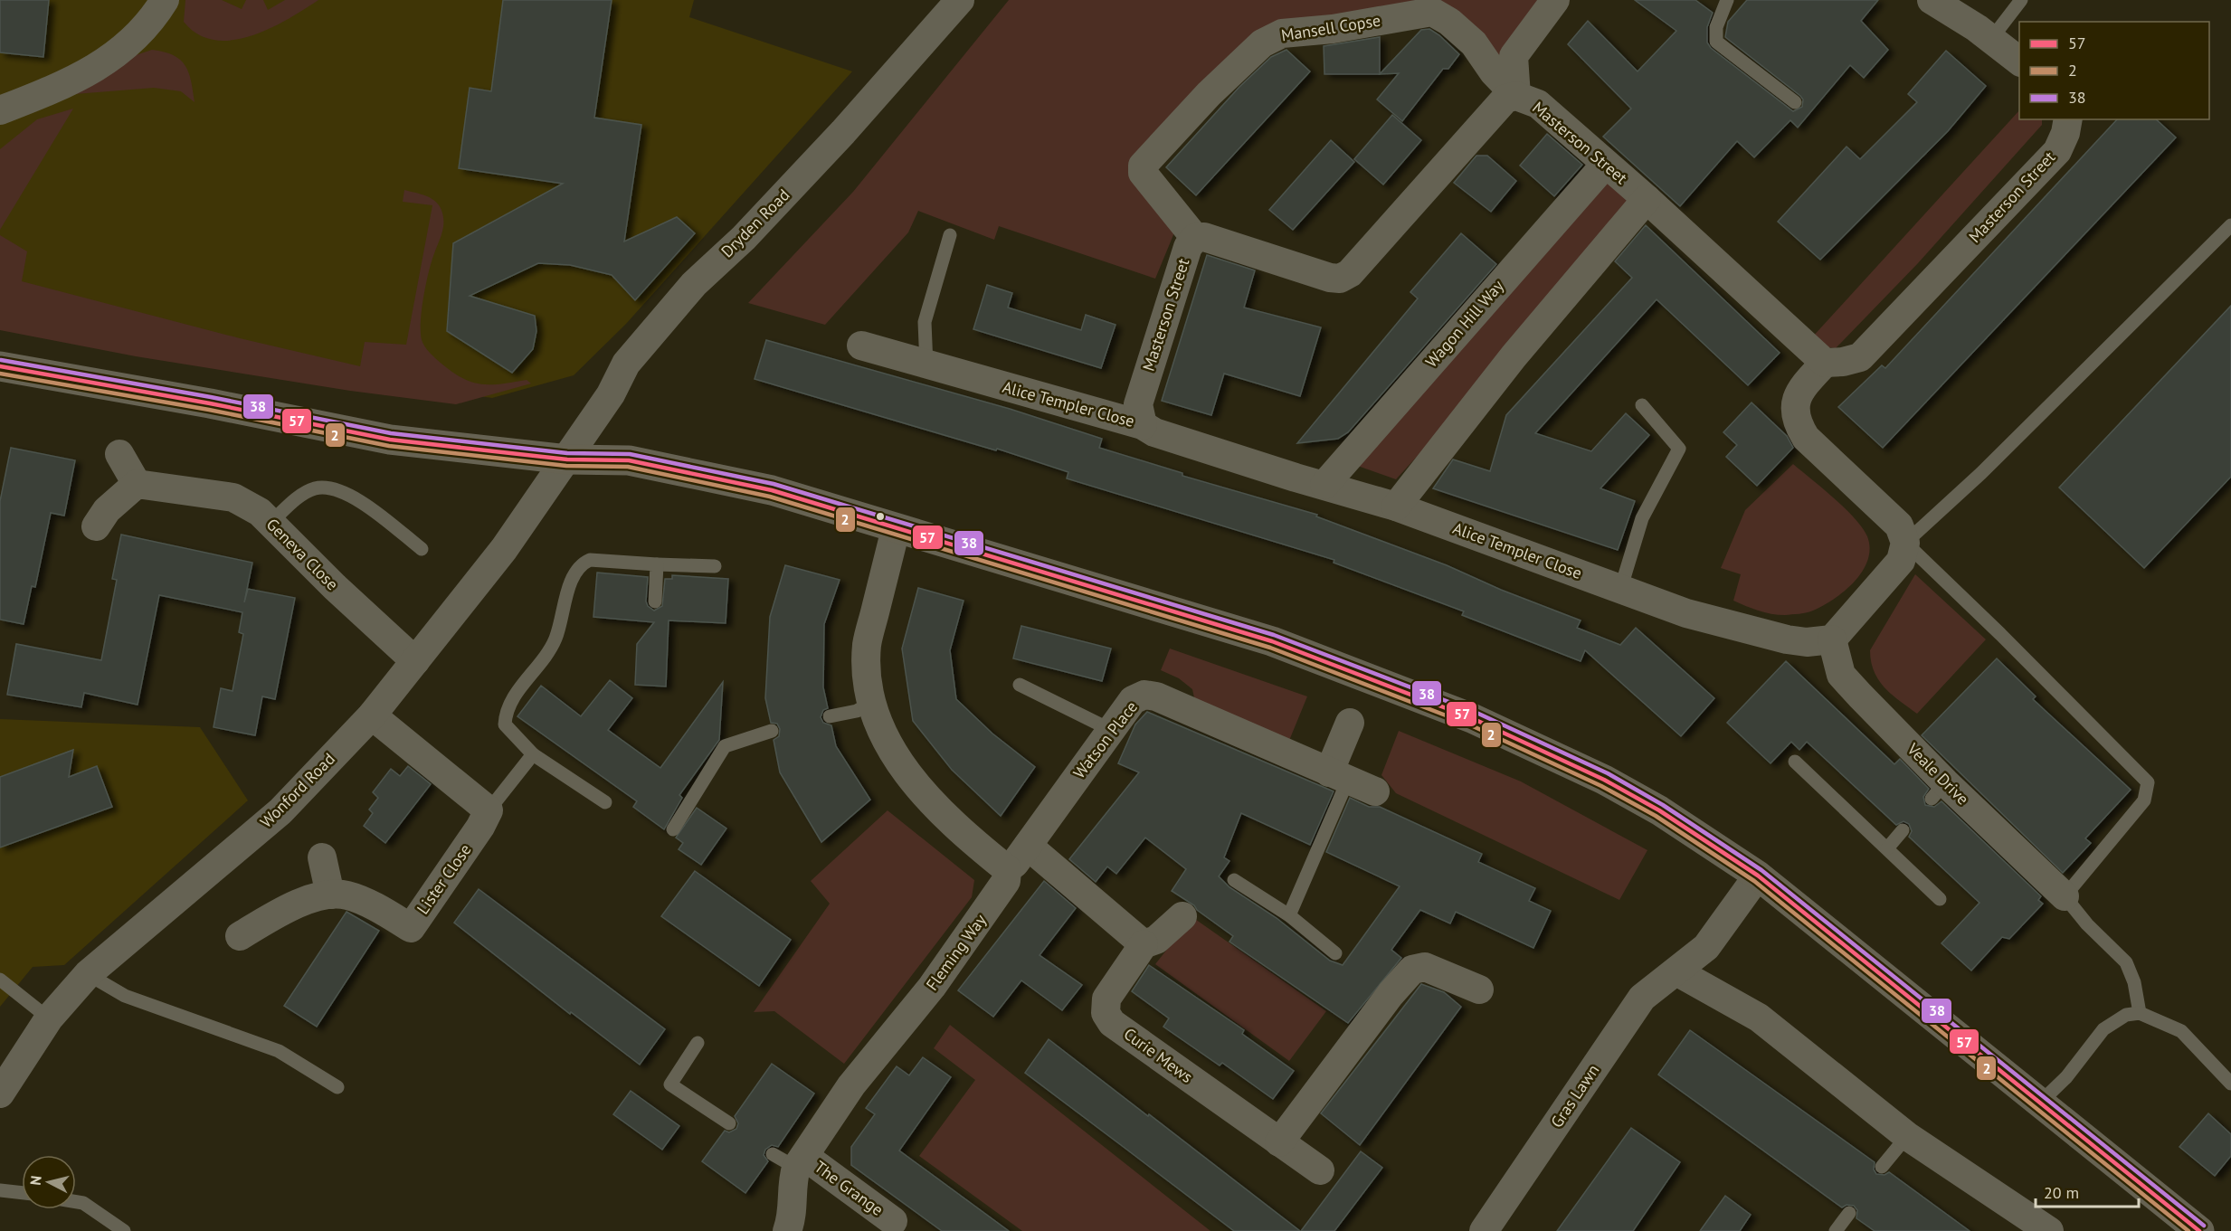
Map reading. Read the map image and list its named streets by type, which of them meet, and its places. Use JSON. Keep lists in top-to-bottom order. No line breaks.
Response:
{"streets":{"street":["Mansell Copse","Masterson Street","Dryden Road","Wagon Hill Way","Alice Templer Close","Geneva Close","Watson Place","Veale Drive","Wonford Road","Lister Close","Fleming Way","Curie Mews","Gras Lawn","The Grange"]},"crossings":[["Mansell Copse","Masterson Street"],["Masterson Street","Wagon Hill Way"],["Masterson Street","Alice Templer Close"],["Dryden Road","Wonford Road"],["Wagon Hill Way","Alice Templer Close"],["Alice Templer Close","Veale Drive"],["Geneva Close","Wonford Road"],["Watson Place","Fleming Way"],["Fleming Way","The Grange"]],"lines":["transit line 38","transit line 57","transit line 2"],"legend":["57","2","38"],"scale_bar":"20 m","north":"left"}
